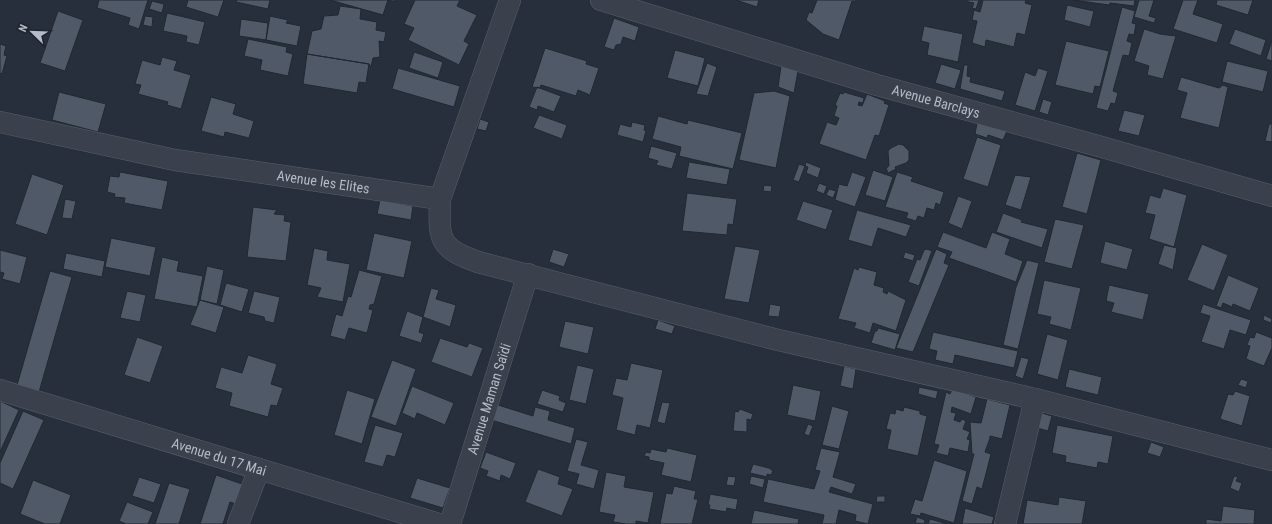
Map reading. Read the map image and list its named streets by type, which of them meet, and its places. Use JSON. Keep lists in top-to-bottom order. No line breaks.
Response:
{"streets":{"street":["Avenue Barclays","Avenue les Elites","Avenue Maman Saïdi","Avenue du 17 Mai"]},"north":"top left"}
